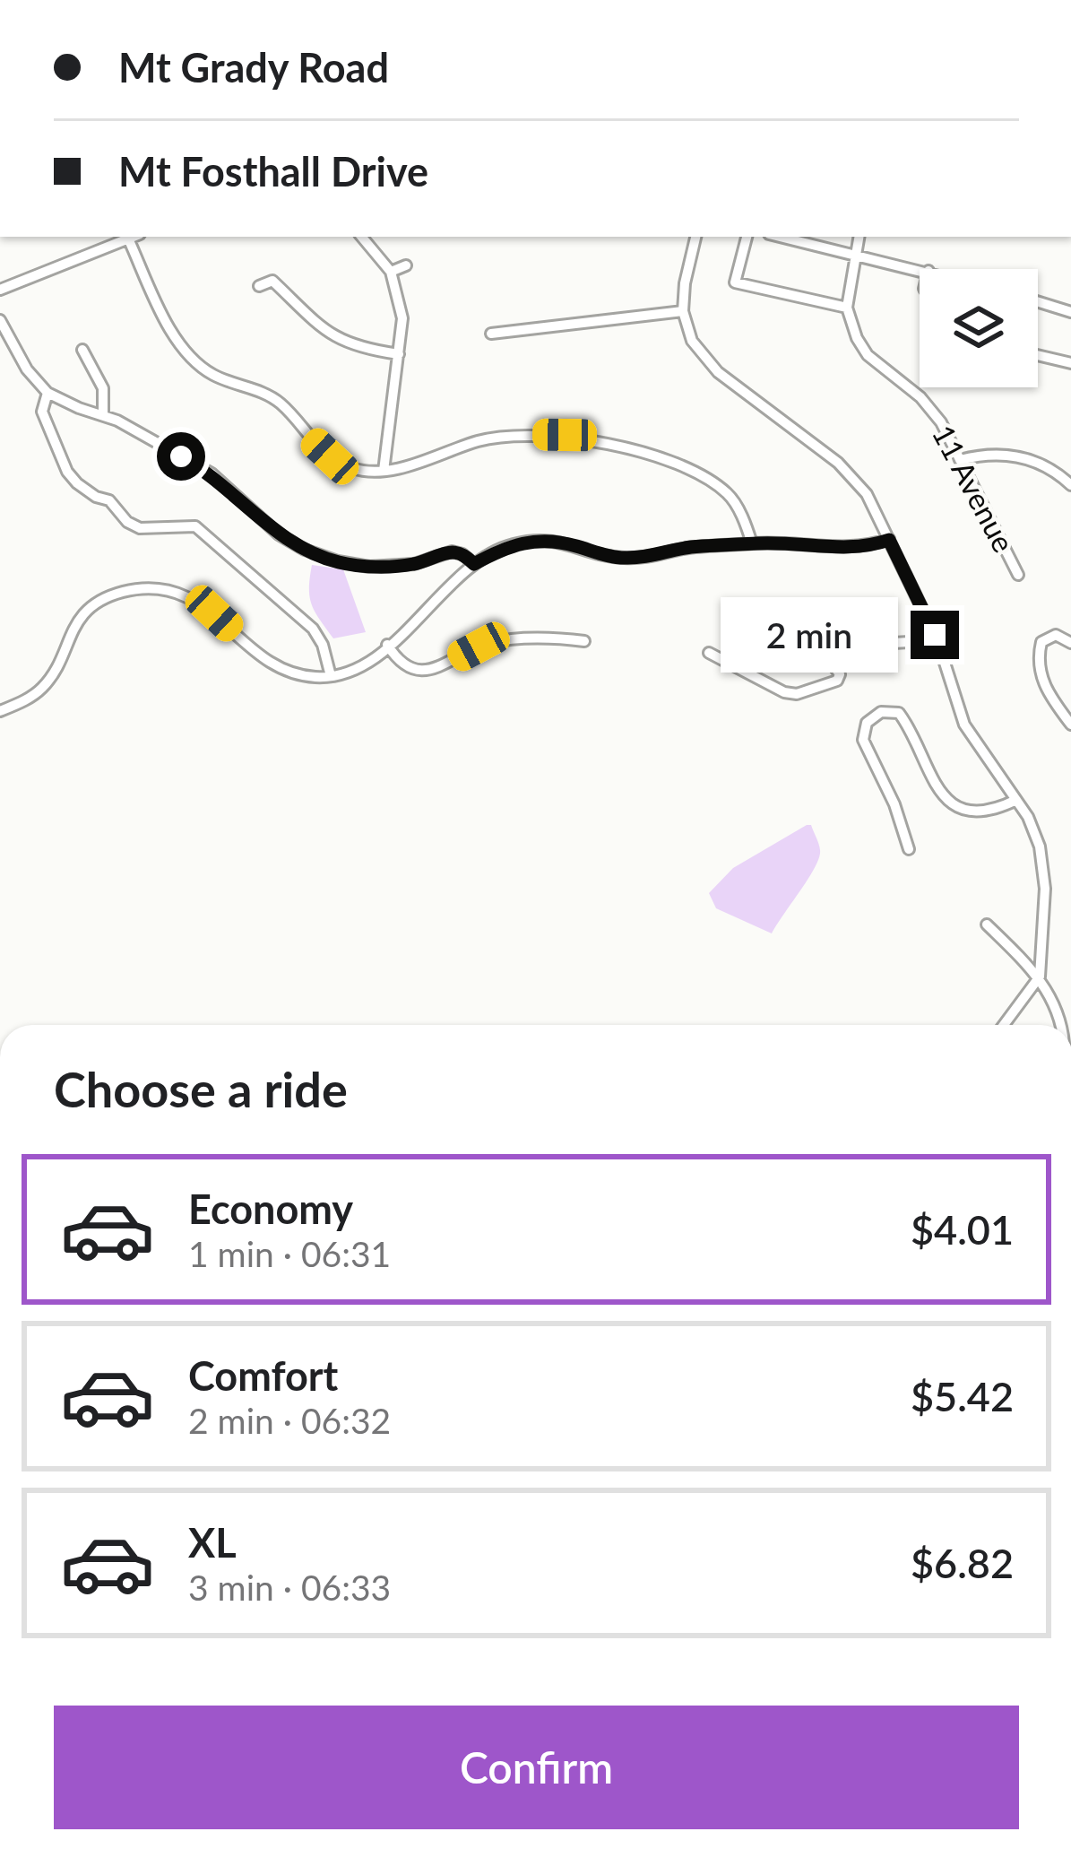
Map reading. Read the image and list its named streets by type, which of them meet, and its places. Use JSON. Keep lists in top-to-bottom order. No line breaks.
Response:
{"streets":{"street":["11 Avenue"]},"page":{"banner":["Mt Grady Road","Mt Fosthall Drive"],"bubble":"2 min","heading":"Choose a ride","list":[{"name":"Economy","note":"1 min · 06:31","value":"$4.01"},{"name":"Comfort","note":"2 min · 06:32","value":"$5.42"},{"name":"XL","note":"3 min · 06:33","value":"$6.82"}],"buttons":"Confirm"}}
